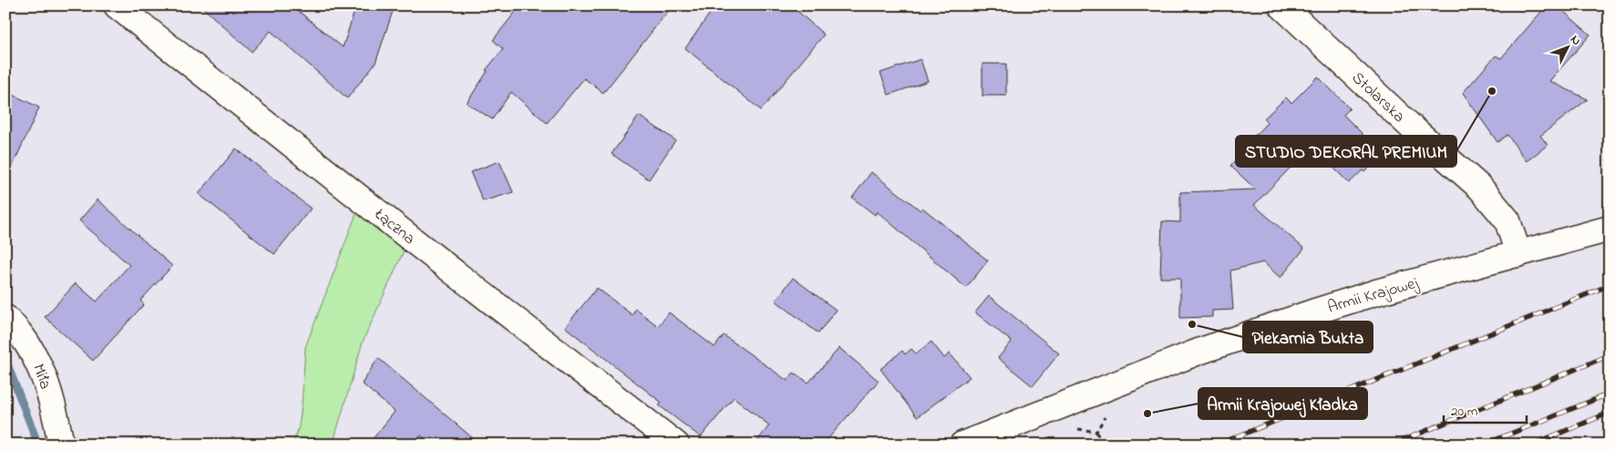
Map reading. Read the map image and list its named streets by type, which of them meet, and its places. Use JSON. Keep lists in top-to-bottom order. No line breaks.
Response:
{"streets":{"street":["Stolarska","Łączna","Armii Krajowej","Miła"]},"crossings":[["Stolarska","Armii Krajowej"]],"places":["STUDIO DEKORAL PREMIUM","Piekarnia Bukta","Armii Krajowej Kładka"],"scale_bar":"20 m","north":"top right"}
